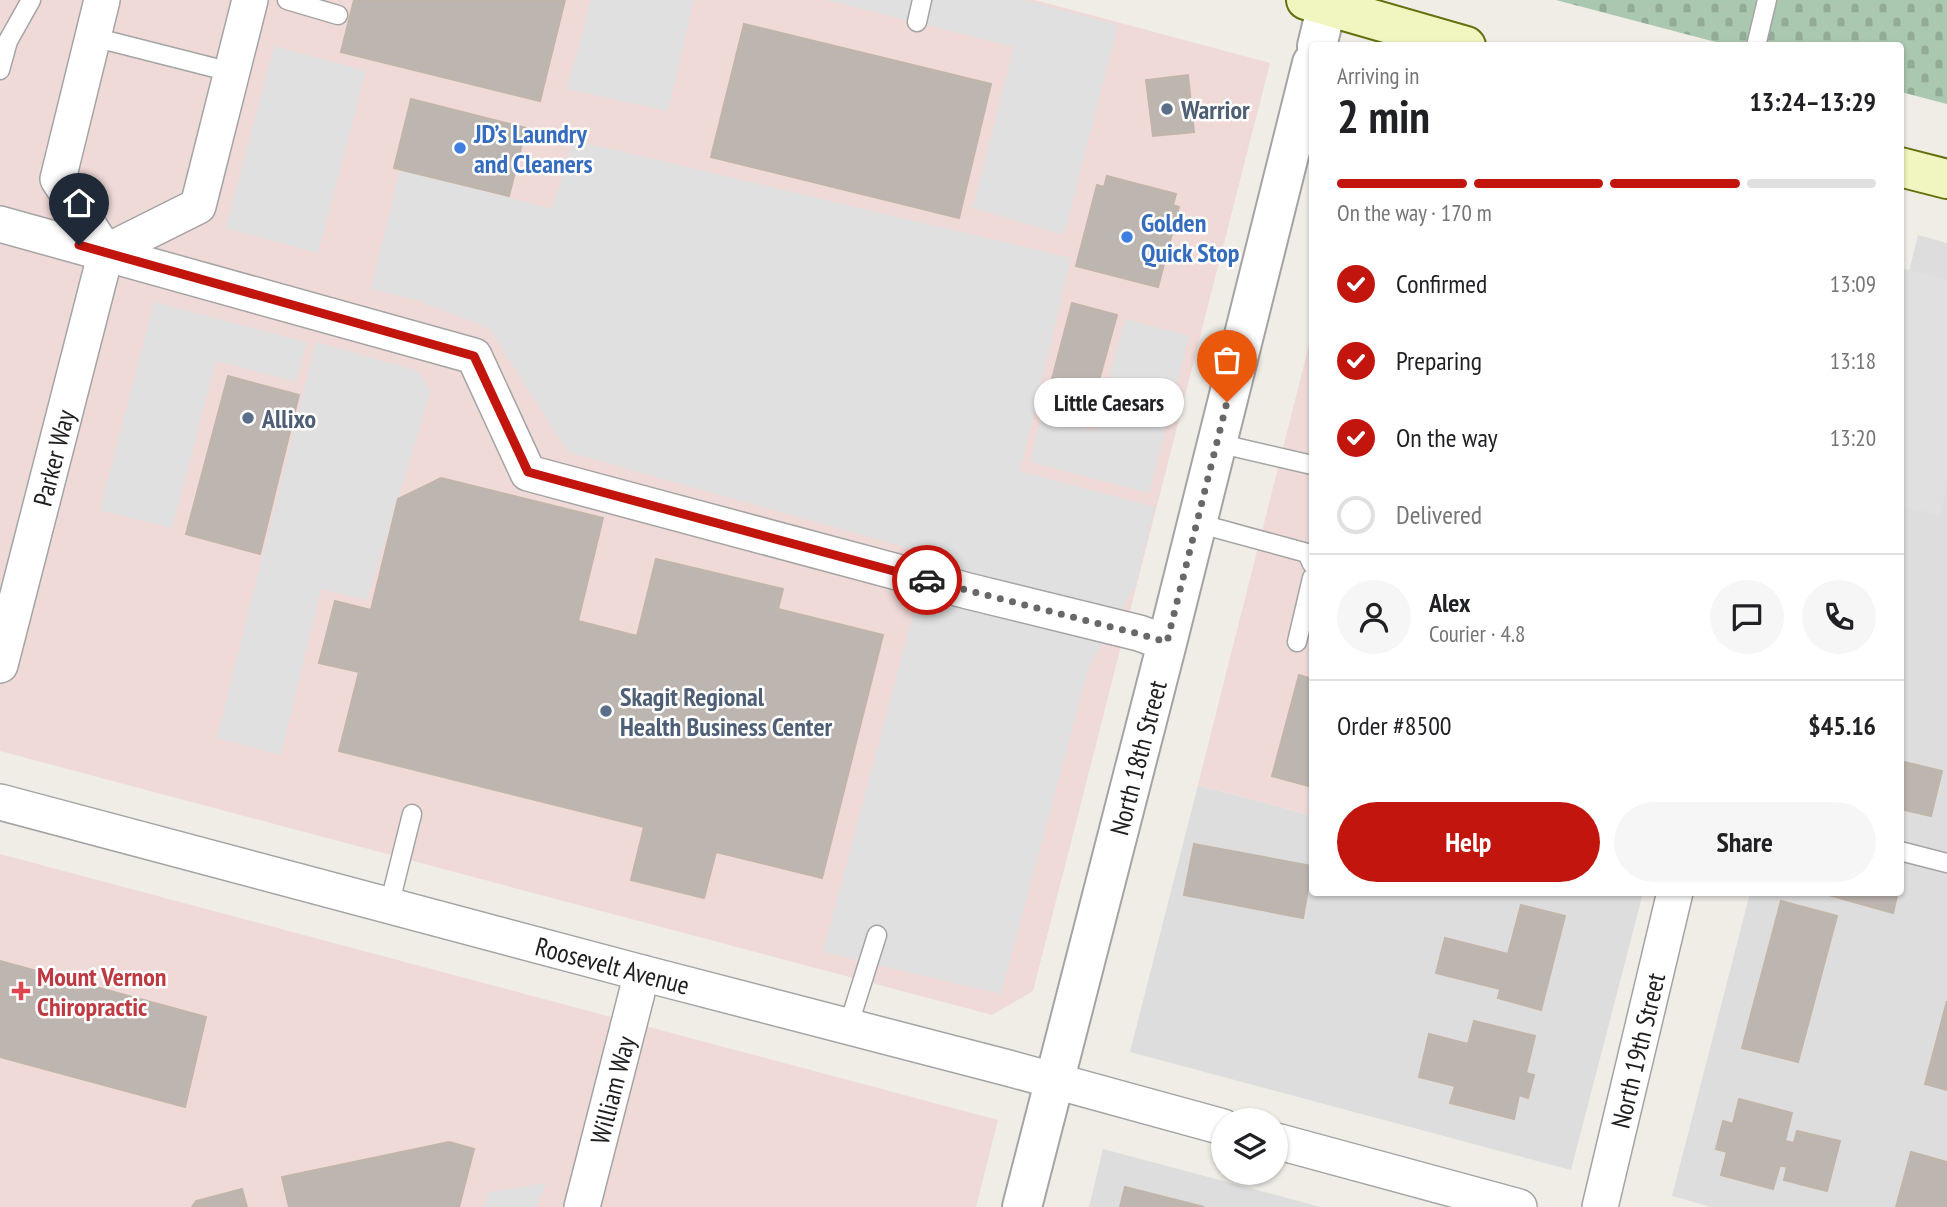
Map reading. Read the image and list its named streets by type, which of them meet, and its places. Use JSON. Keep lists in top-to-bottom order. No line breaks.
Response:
{"streets":{"street":["Parker Way","North 18th Street","Roosevelt Avenue","North 19th Street","William Way"]},"crossings":[["North 18th Street","Roosevelt Avenue"],["Roosevelt Avenue","William Way"]],"places":{"other":["Warrior","JD’s Laundry and Cleaners","Golden Quick Stop","Little Caesars","Allixo","Skagit Regional Health Business Center"],"health":["Mount Vernon Chiropractic"]},"page":{"heading":["2 min","Arriving in","13:24–13:29"],"panel":["Alex","Courier · 4.8","Order #8500","$45.16"],"bar":"On the way · 170 m","list":[["Confirmed","13:09"],["Preparing","13:18"],["On the way","13:20"],"Delivered"],"bubble":"Little Caesars","buttons":["Help","Share"]}}
